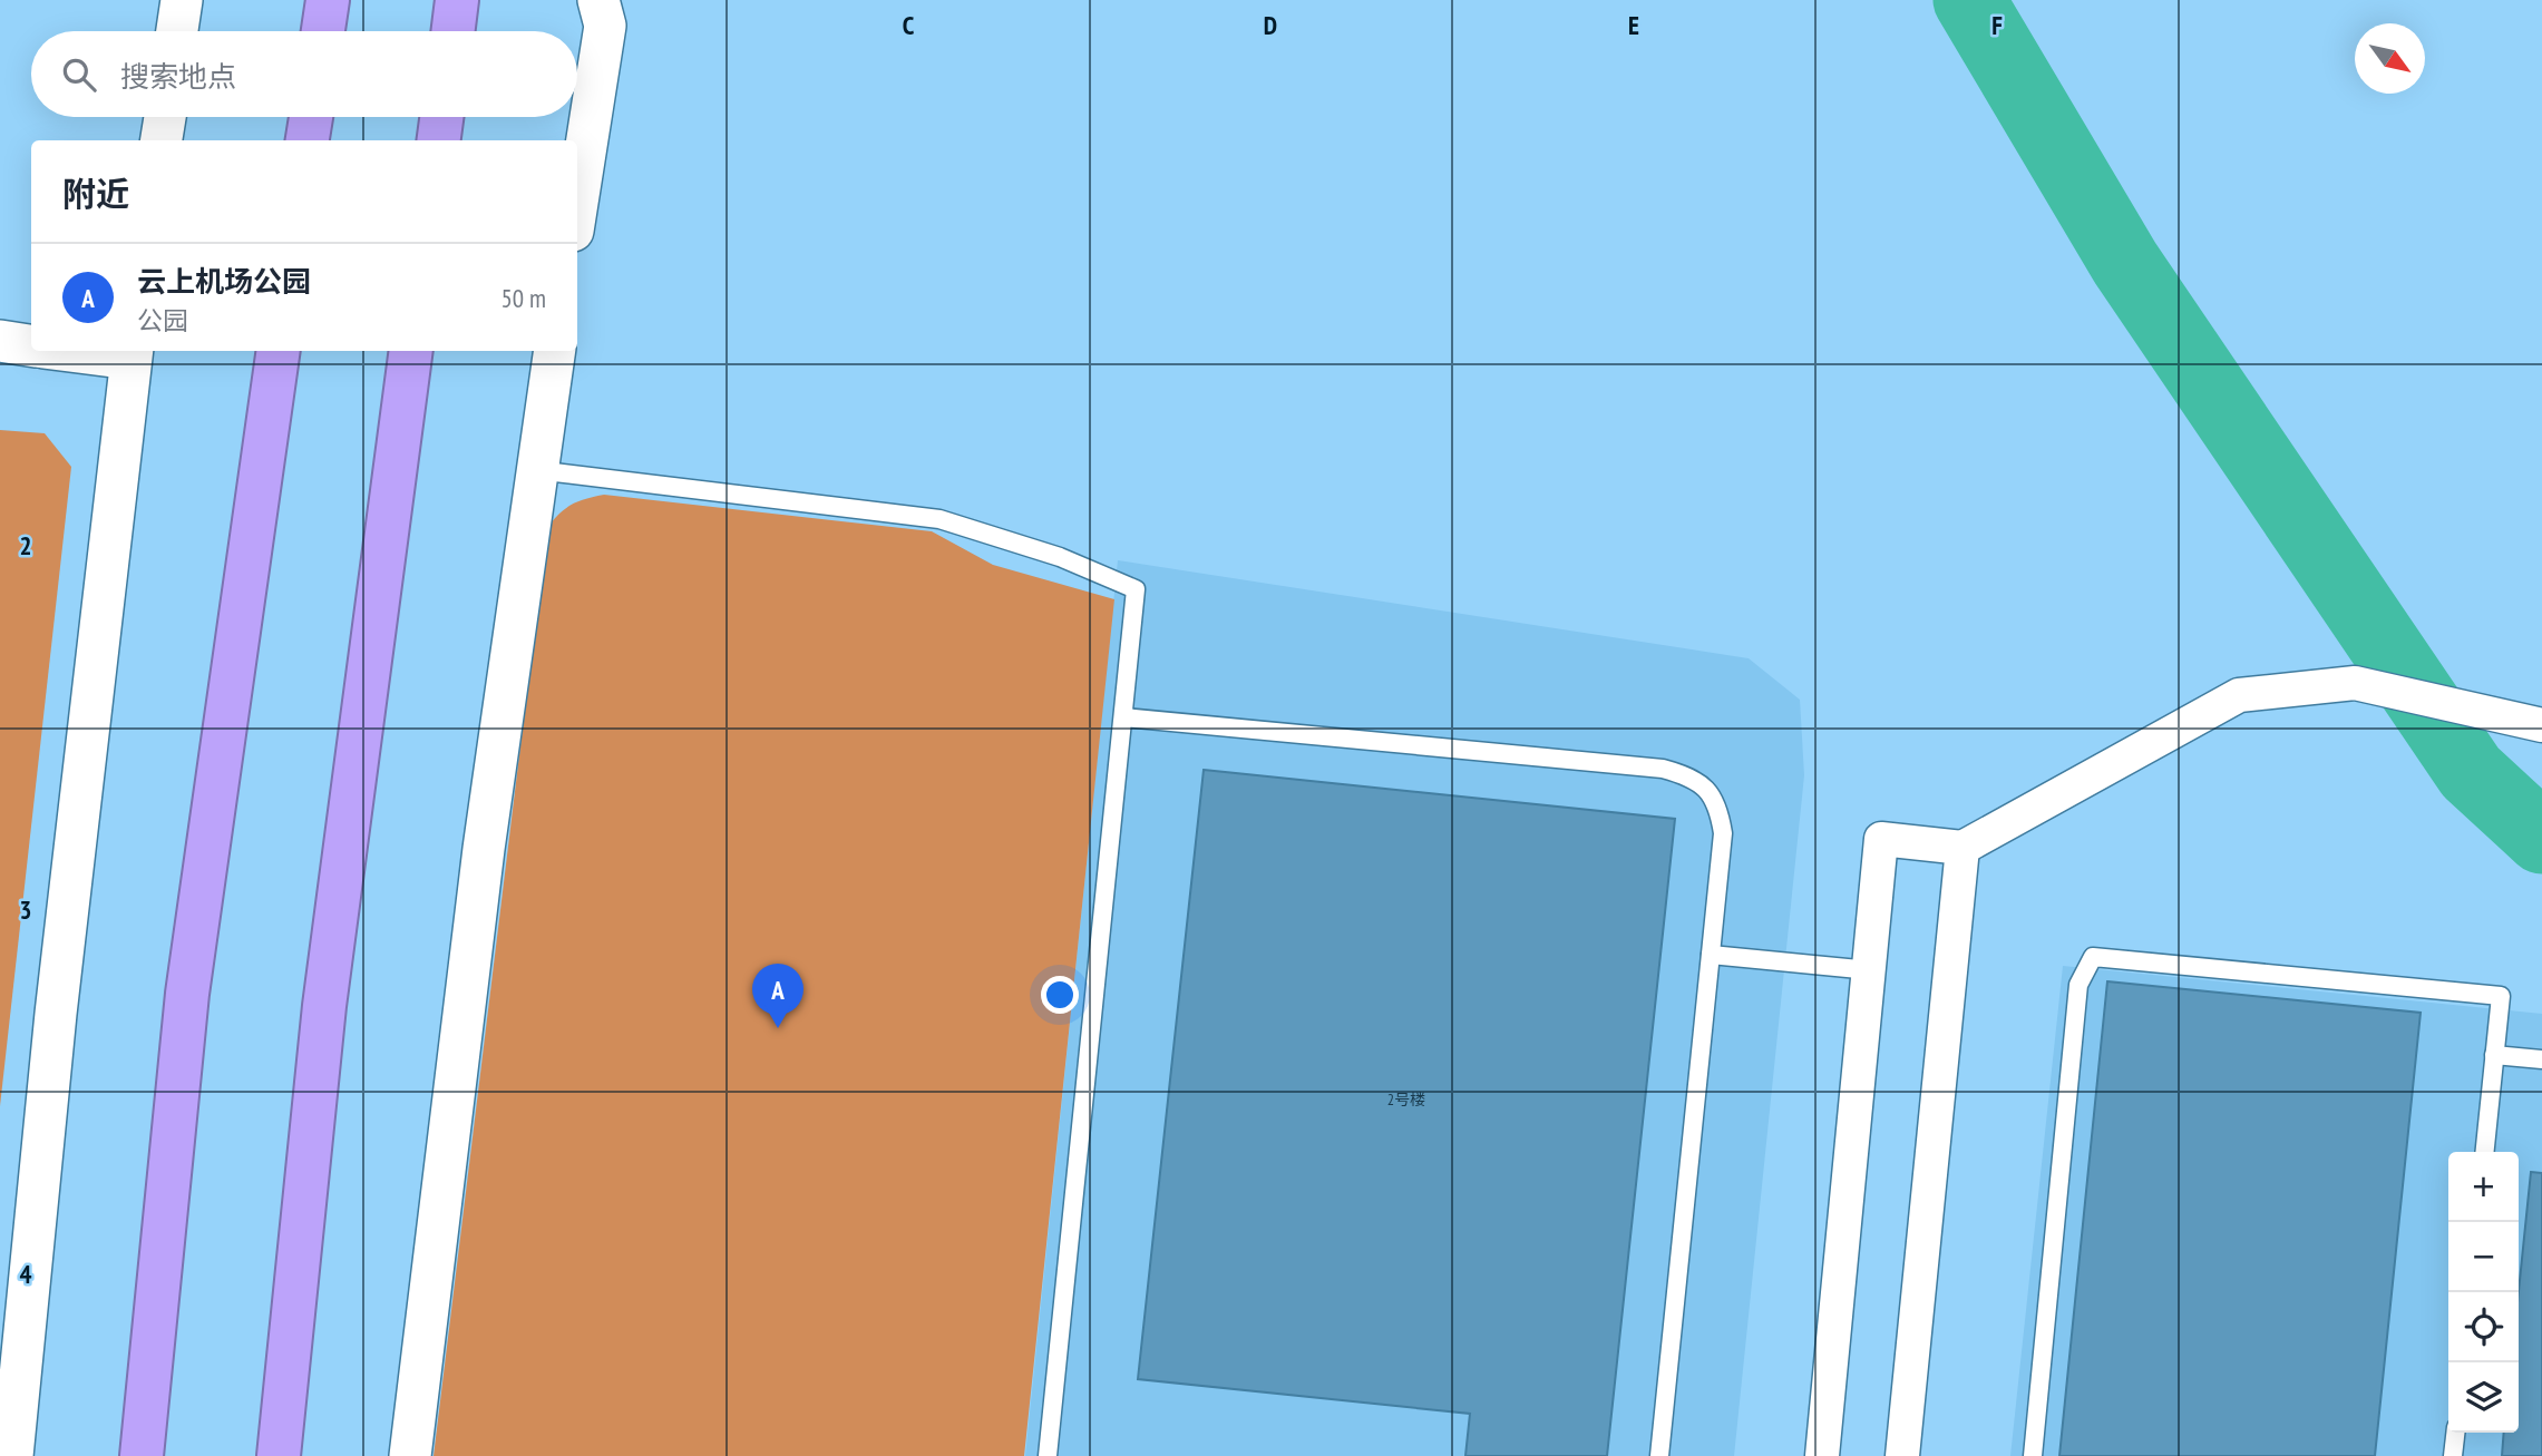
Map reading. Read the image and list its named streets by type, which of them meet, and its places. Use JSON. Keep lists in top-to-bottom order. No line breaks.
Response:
{"house_numbers":["2号楼"],"north":"bottom right","page":{"search":"搜索地点","heading":"附近","list":[{"mark":"A","name":"云上机场公园","note":"公园","value":"50 m"}],"pins":"A","map_buttons":["+","−"]},"grid":{"columns":["C","D","E","F"],"rows":["2","3","4"]}}
